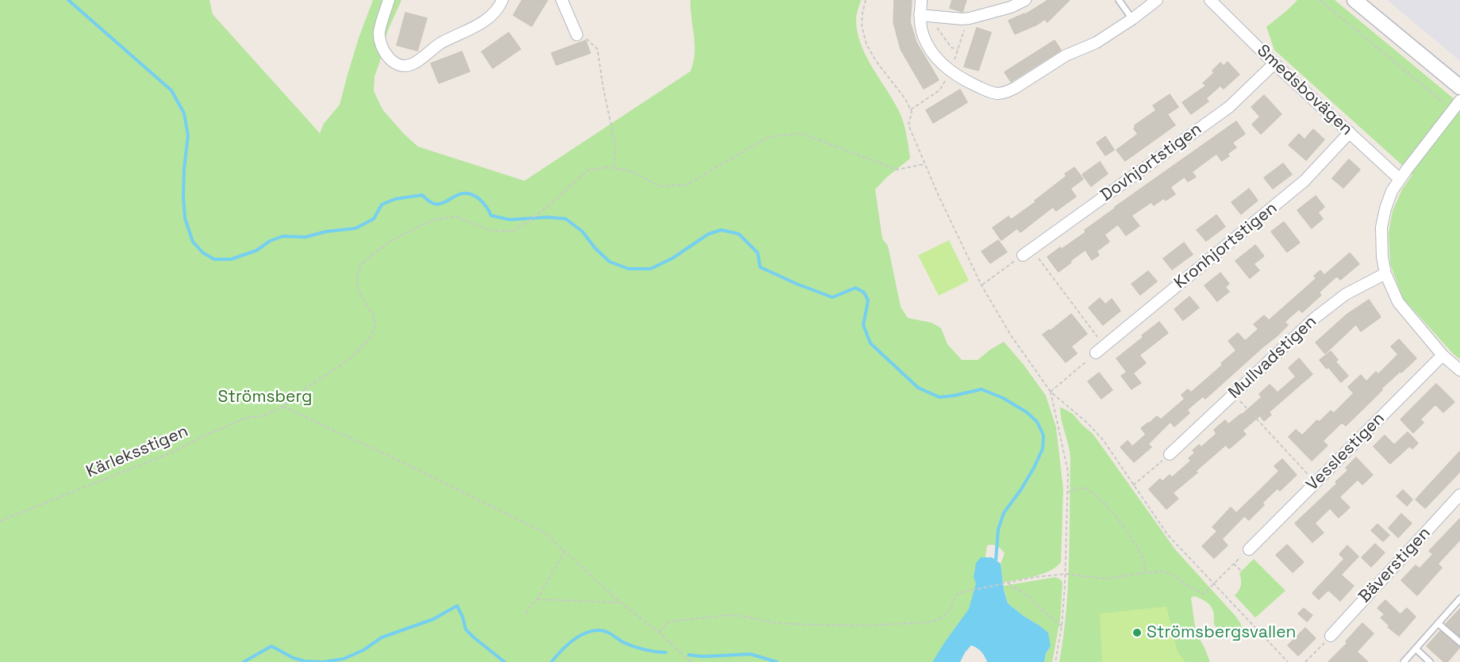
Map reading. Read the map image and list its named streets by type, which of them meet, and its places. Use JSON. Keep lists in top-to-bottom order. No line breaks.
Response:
{"streets":{"street":["Smedsbovägen","Dovhjortstigen","Kronhjortstigen","Mullvadstigen","Vesslestigen","Bäverstigen"],"path":["Kärleksstigen"]},"crossings":[["Smedsbovägen","Dovhjortstigen"],["Smedsbovägen","Kronhjortstigen"]],"parks":["Strömsberg"],"places":["Strömsbergsvallen"]}
